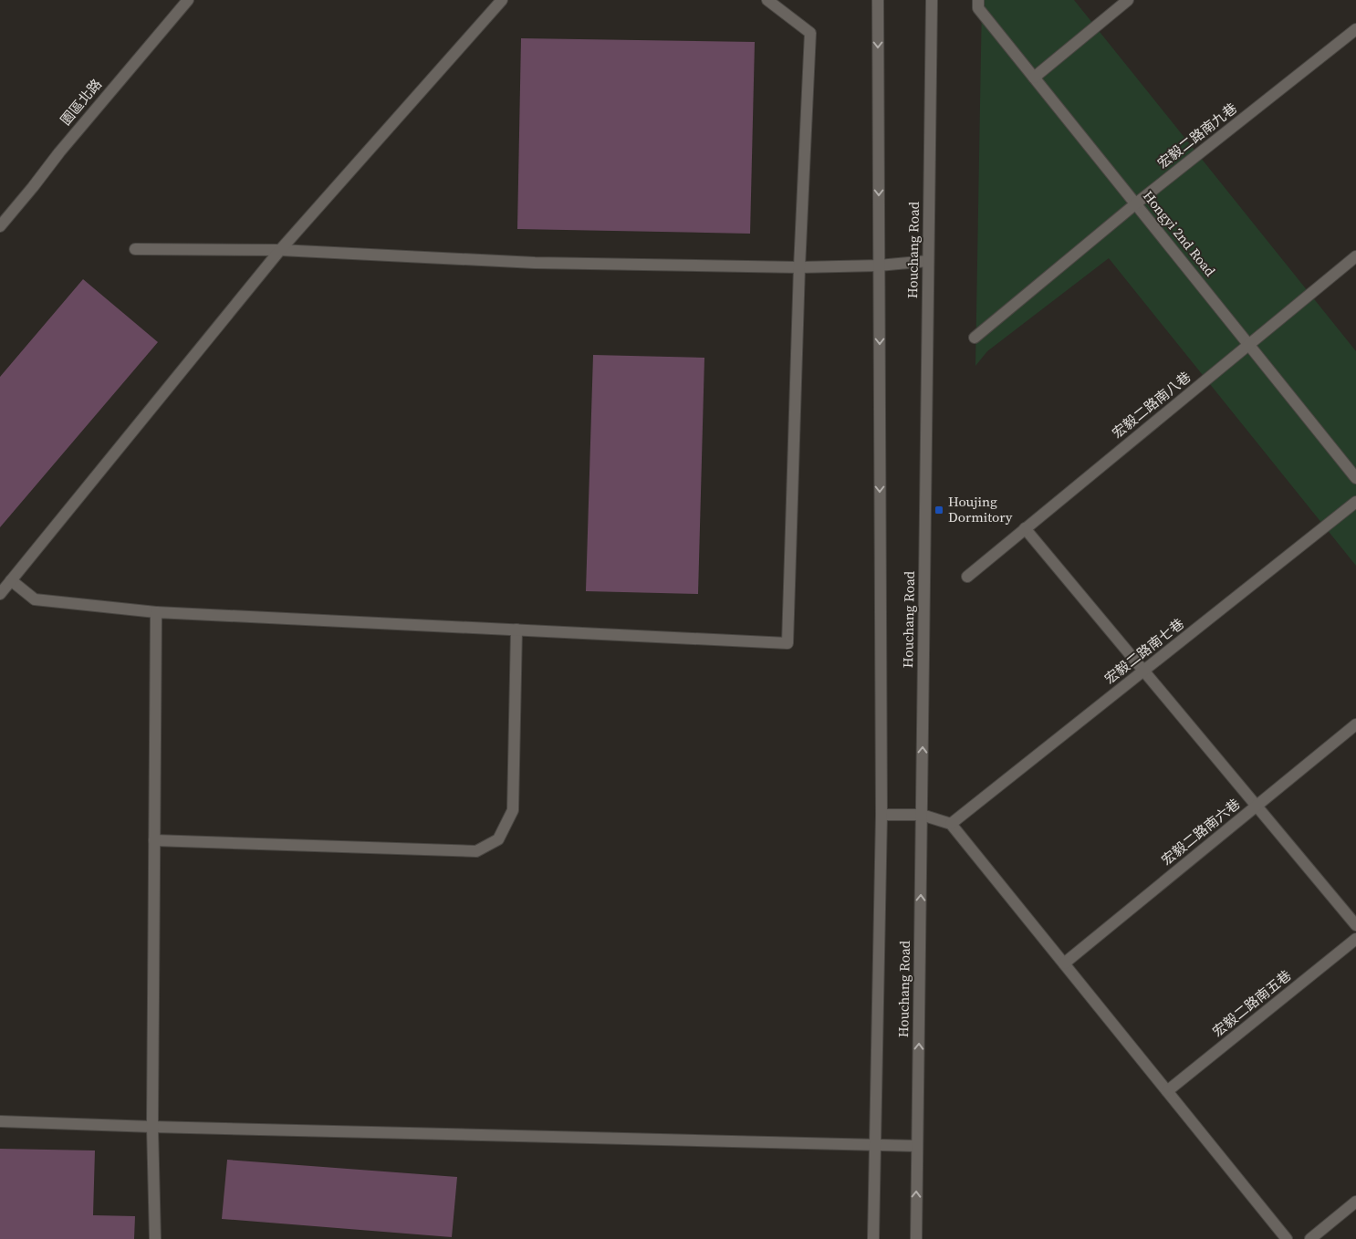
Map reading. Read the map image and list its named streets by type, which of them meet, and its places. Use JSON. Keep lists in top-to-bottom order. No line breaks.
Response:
{"streets":{"street":["園區北路","宏毅二路南九巷","Hongyi 2nd Road","Houchang Road","宏毅二路南八巷","宏毅二路南七巷","宏毅二路南六巷","宏毅二路南五巷"]},"crossings":[["宏毅二路南九巷","Hongyi 2nd Road"],["Hongyi 2nd Road","宏毅二路南八巷"]],"places":{"transit":["Houjing Dormitory"]}}
